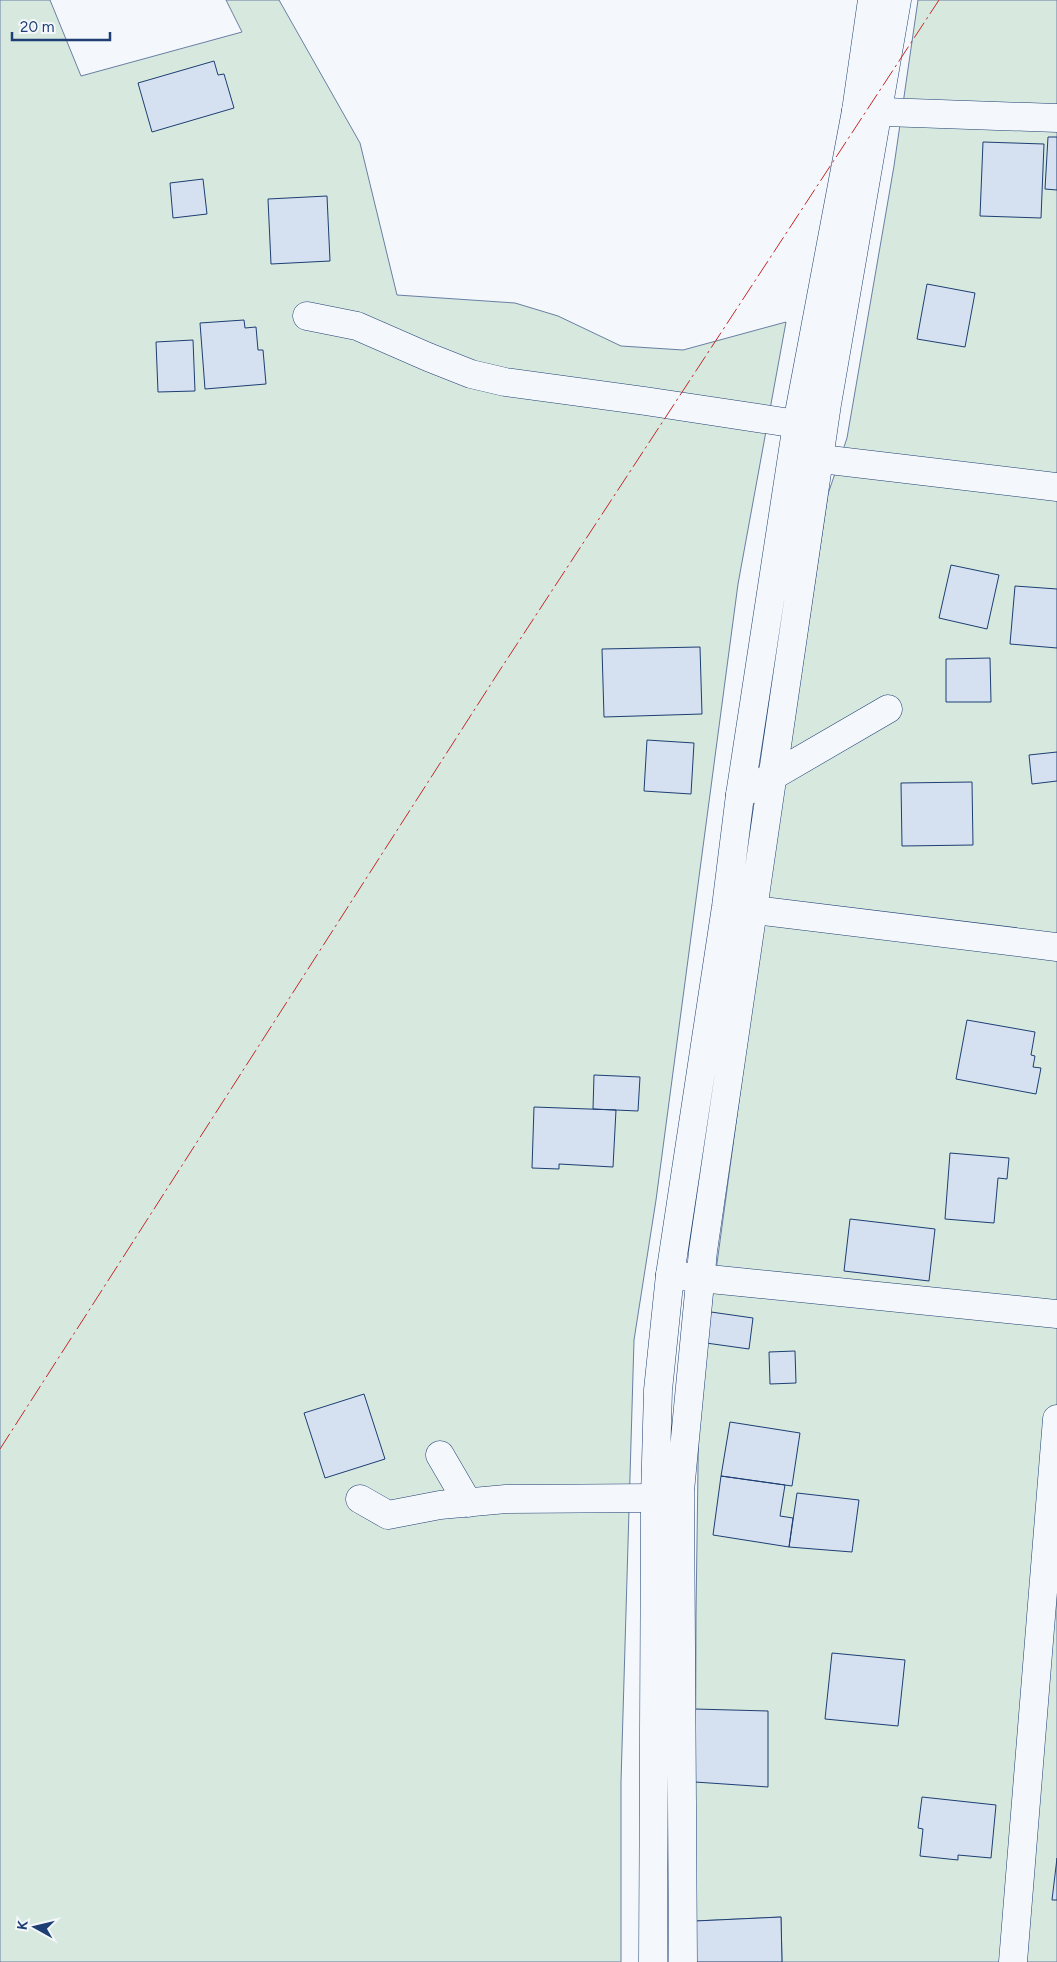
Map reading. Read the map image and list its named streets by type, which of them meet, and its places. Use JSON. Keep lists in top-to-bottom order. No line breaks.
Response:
{"scale_bar":"20 m","north":"left"}
